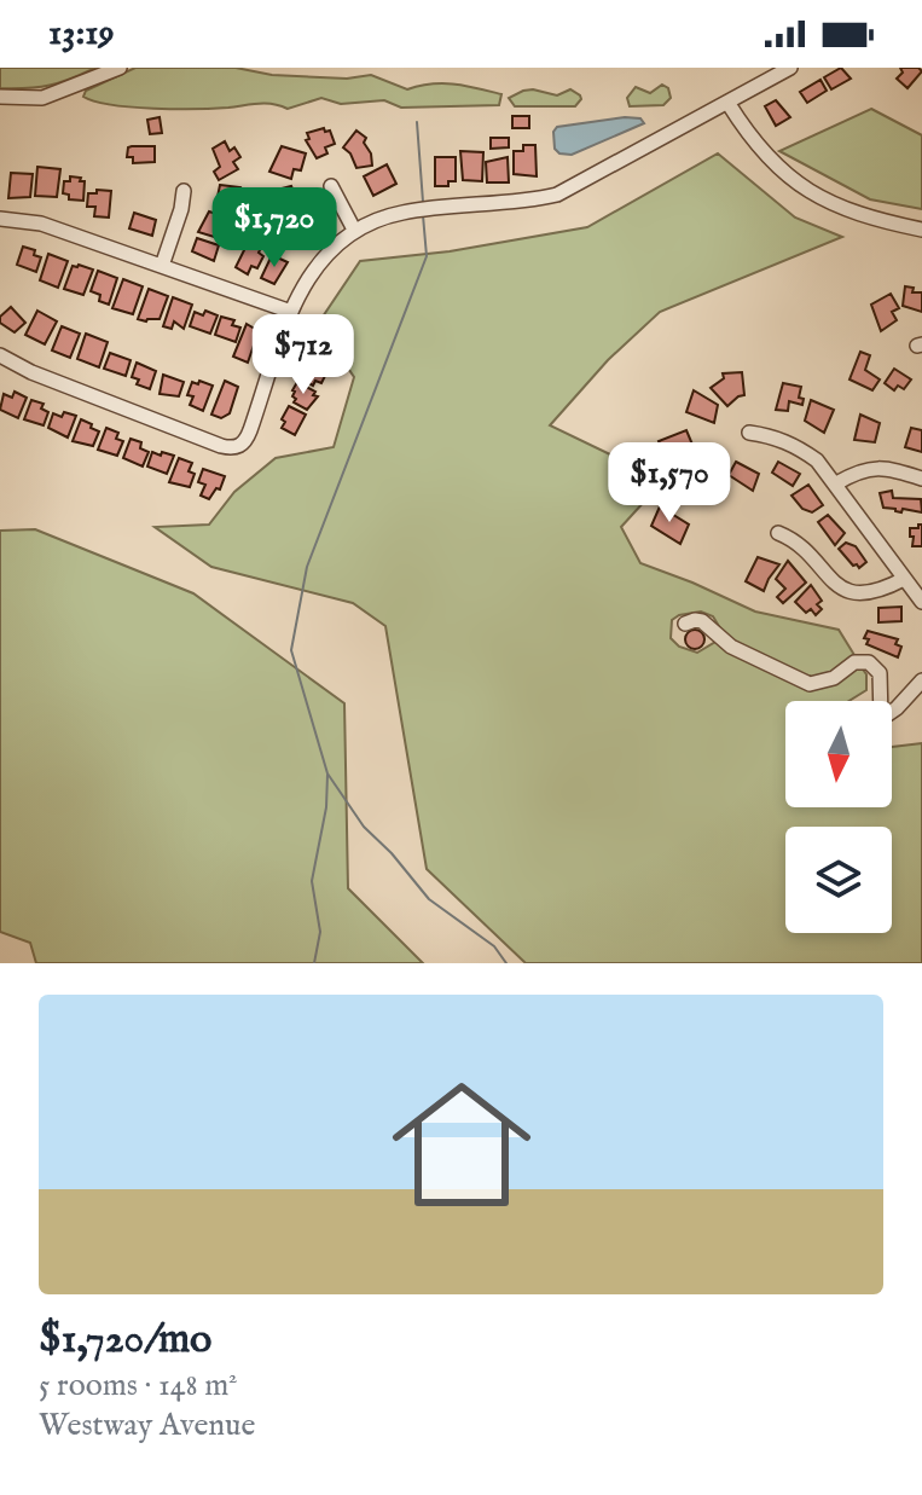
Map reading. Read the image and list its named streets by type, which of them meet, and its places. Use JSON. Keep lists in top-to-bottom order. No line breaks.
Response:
{"north":"bottom","page":{"status":"13:19","price":["$1,720","$712","$1,570"],"list":[{"name":"$1,720/mo","note":"5 rooms · 148 m² · Westway Avenue"}]}}
